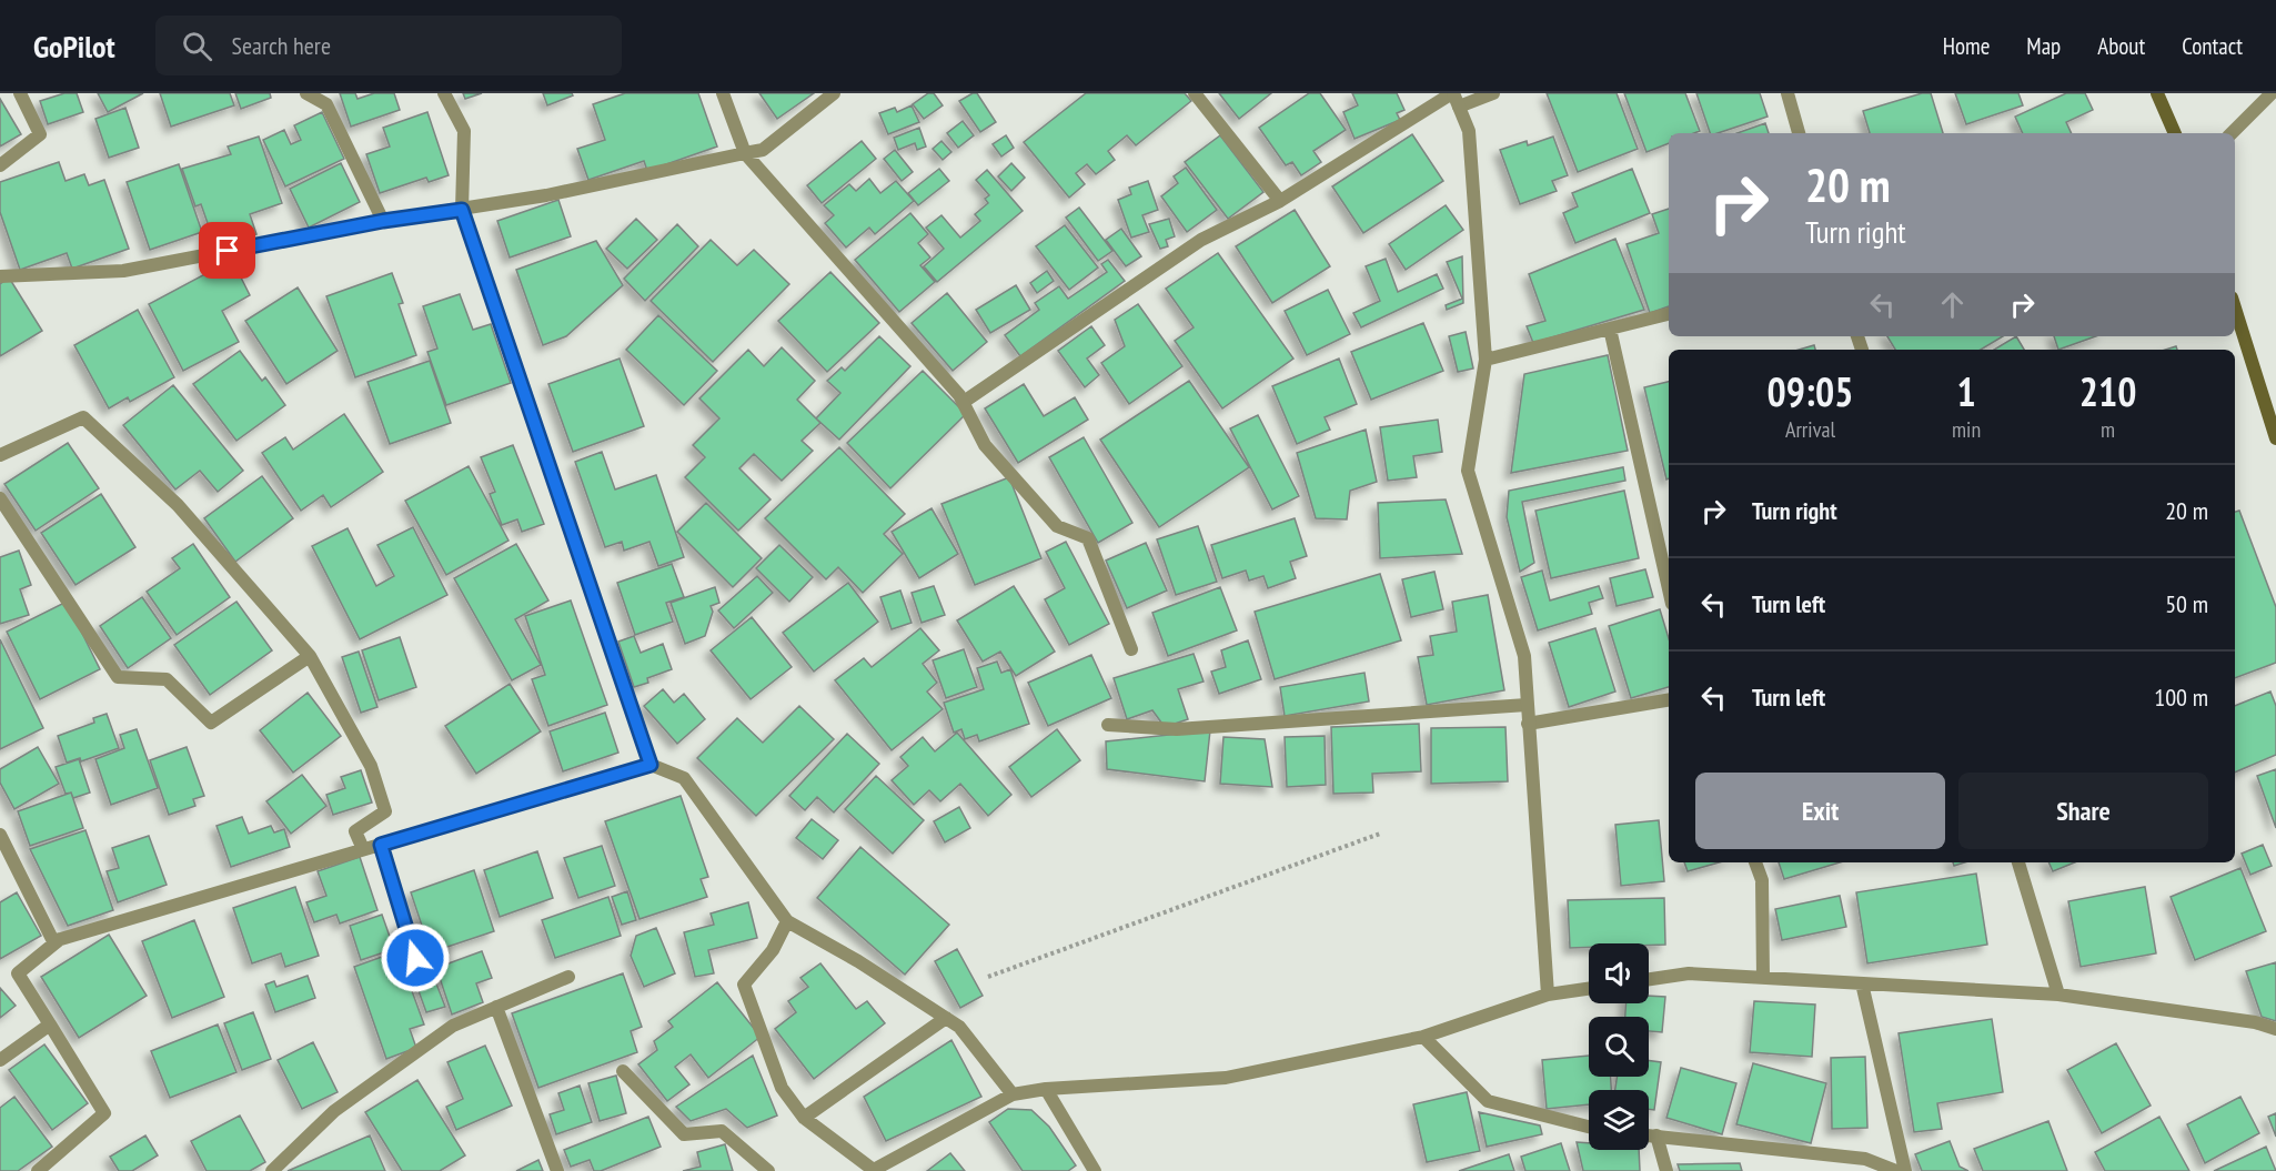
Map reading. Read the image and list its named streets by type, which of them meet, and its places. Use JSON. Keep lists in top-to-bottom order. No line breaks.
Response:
{"page":{"header":"GoPilot","search":"Search here","nav":["Home","Map","About","Contact"],"turn":["20 m","Turn right"],"eta":["09:05","Arrival","1","min","210","m"],"list":[{"name":"Turn right","value":"20 m"},{"name":"Turn left","value":"50 m"},{"name":"Turn left","value":"100 m"}],"buttons":["Exit","Share"]}}
